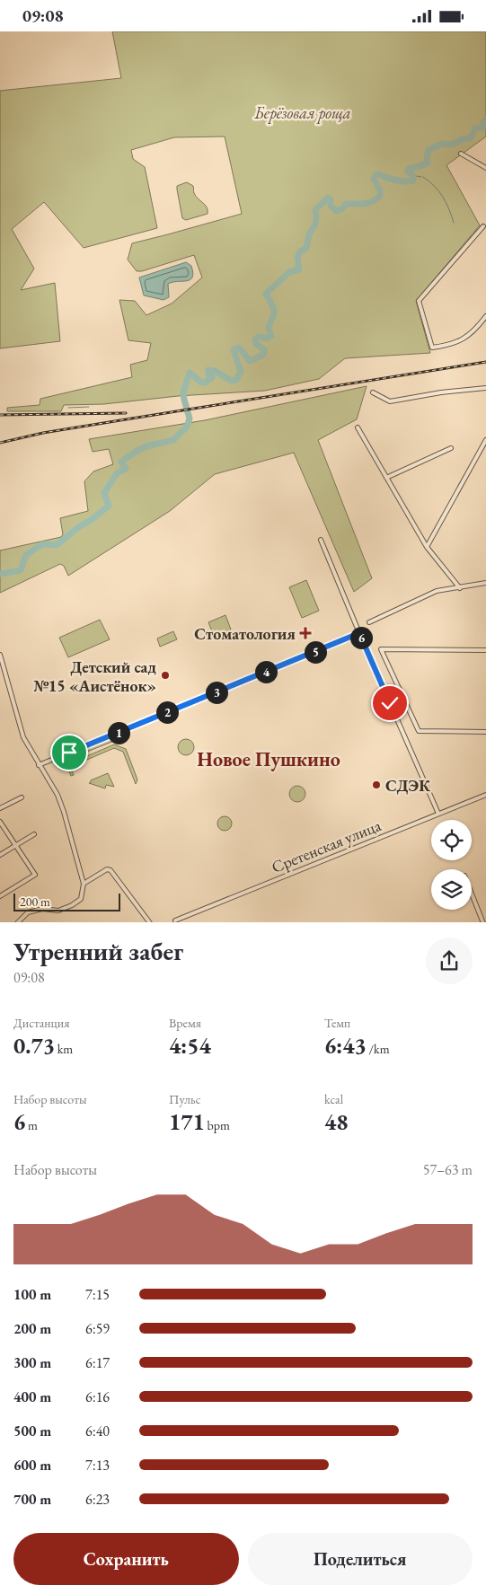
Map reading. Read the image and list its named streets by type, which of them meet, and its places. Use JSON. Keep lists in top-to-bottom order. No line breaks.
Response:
{"streets":{"street":["Сретенская улица"]},"districts":["Новое Пушкино"],"parks":["Берёзовая роща"],"places":{"health":["Стоматология"],"other":["Детский сад №15 «Аистёнок»","СДЭК"]},"scale_bar":"200 m","page":{"status":"09:08","pins":["6","5","4","3","2","1"],"scale":"200 m","heading":["Утренний забег","09:08"],"stats":[["Дистанция","0.73 km"],["Время","4:54"],["Темп","6:43 /km"],["Набор высоты","6 m"],["Пульс","171 bpm"],["kcal","48"]],"chart":["Набор высоты","57–63 m"],"list":[{"name":"100 m","note":"7:15"},{"name":"200 m","note":"6:59"},{"name":"300 m","note":"6:17"},{"name":"400 m","note":"6:16"},{"name":"500 m","note":"6:40"},{"name":"600 m","note":"7:13"},{"name":"700 m","note":"6:23"}],"buttons":["Сохранить","Поделиться"]}}
